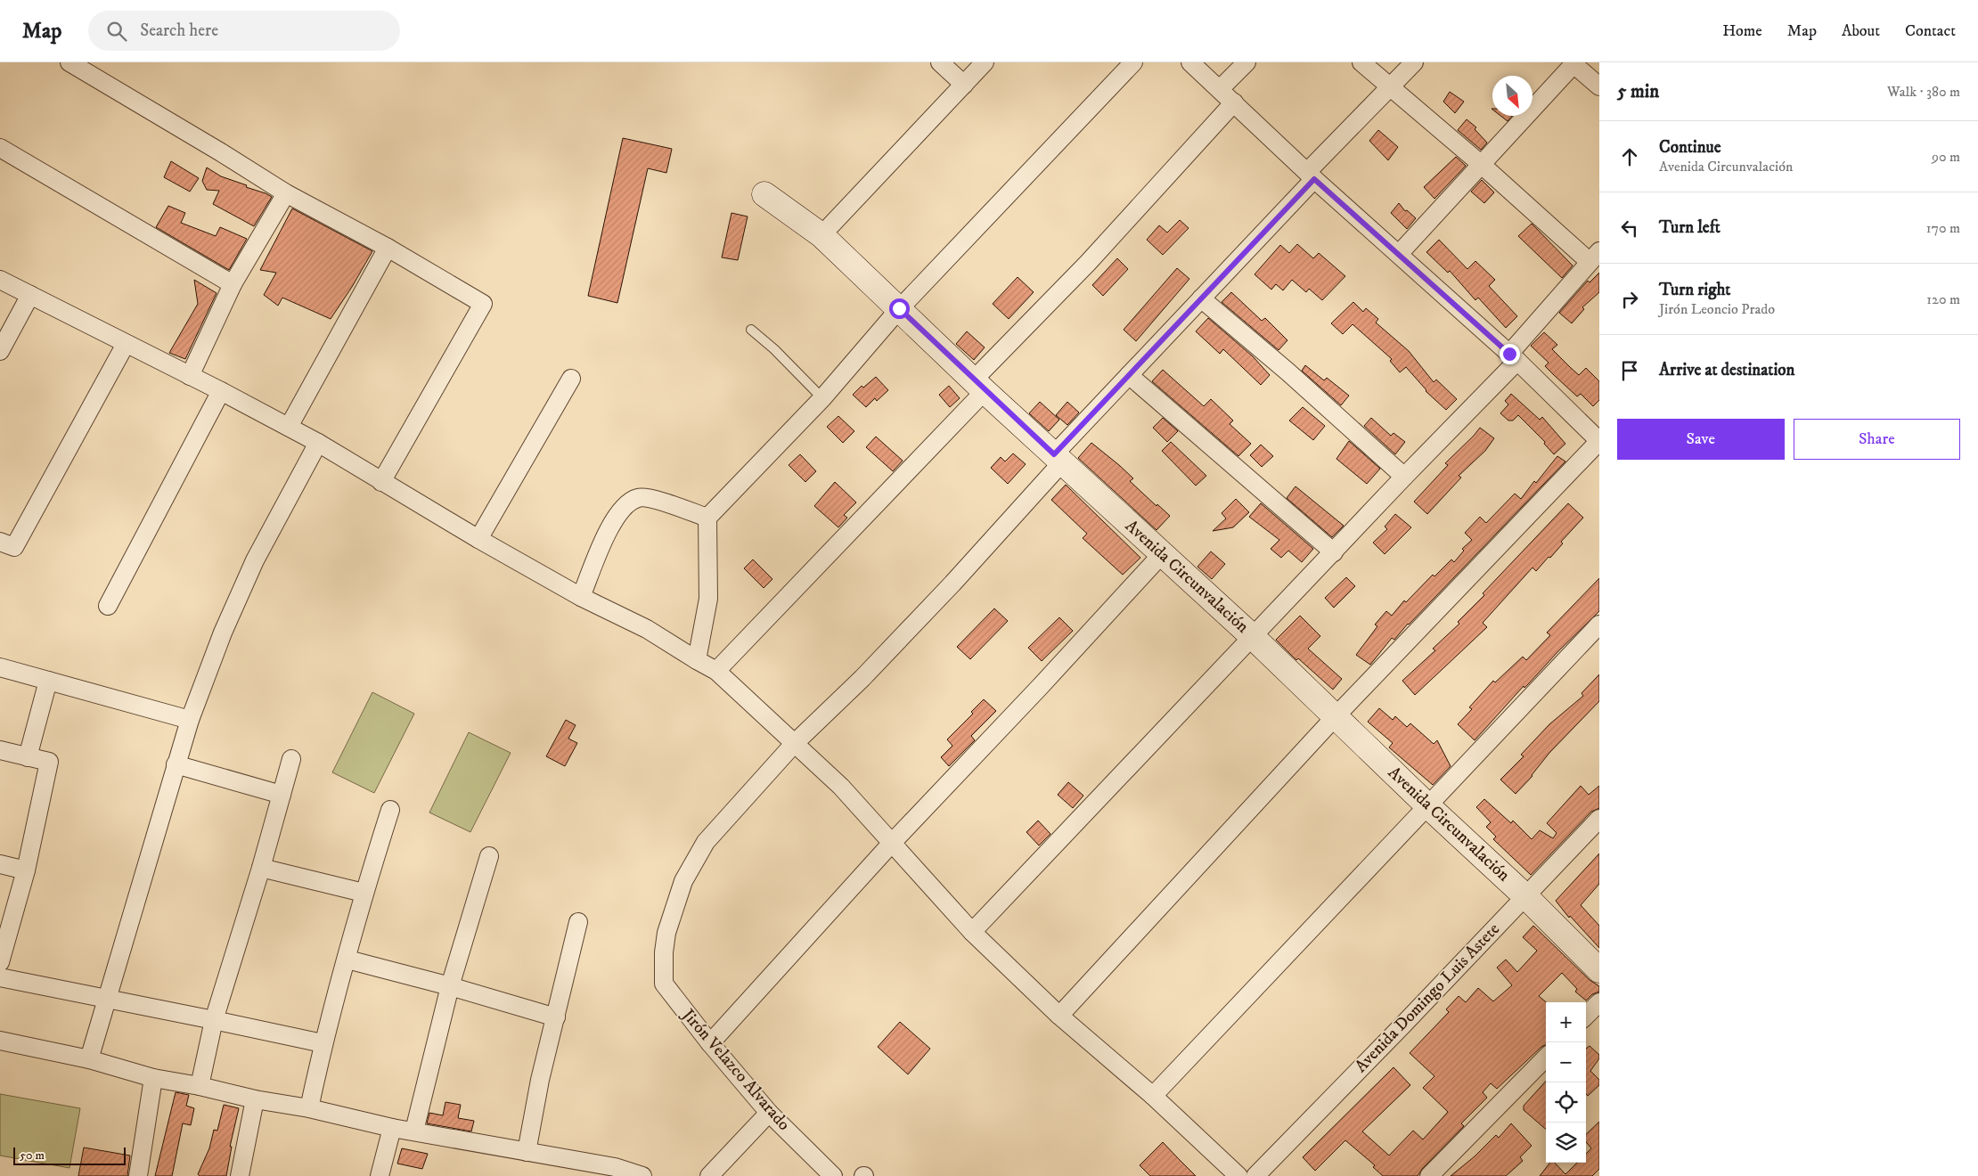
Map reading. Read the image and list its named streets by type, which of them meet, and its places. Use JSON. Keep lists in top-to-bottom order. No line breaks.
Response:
{"streets":{"street":["Avenida Circunvalación","Avenida Domingo Luis Astete","Jirón Velazco Alvarado"]},"crossings":[["Avenida Circunvalación","Avenida Domingo Luis Astete"],["Avenida Circunvalación","Jirón Velazco Alvarado"]],"scale_bar":"50 m","north":"bottom right","page":{"header":"Map","search":"Search here","nav":["Home","Map","About","Contact"],"heading":["5 min","Walk · 380 m"],"list":[["Continue","Avenida Circunvalación","90 m"],["Turn left","170 m"],["Turn right","Jirón Leoncio Prado","120 m"],"Arrive at destination"],"buttons":["Save","Share"],"map_buttons":["+","−"],"scale":"50 m"}}
